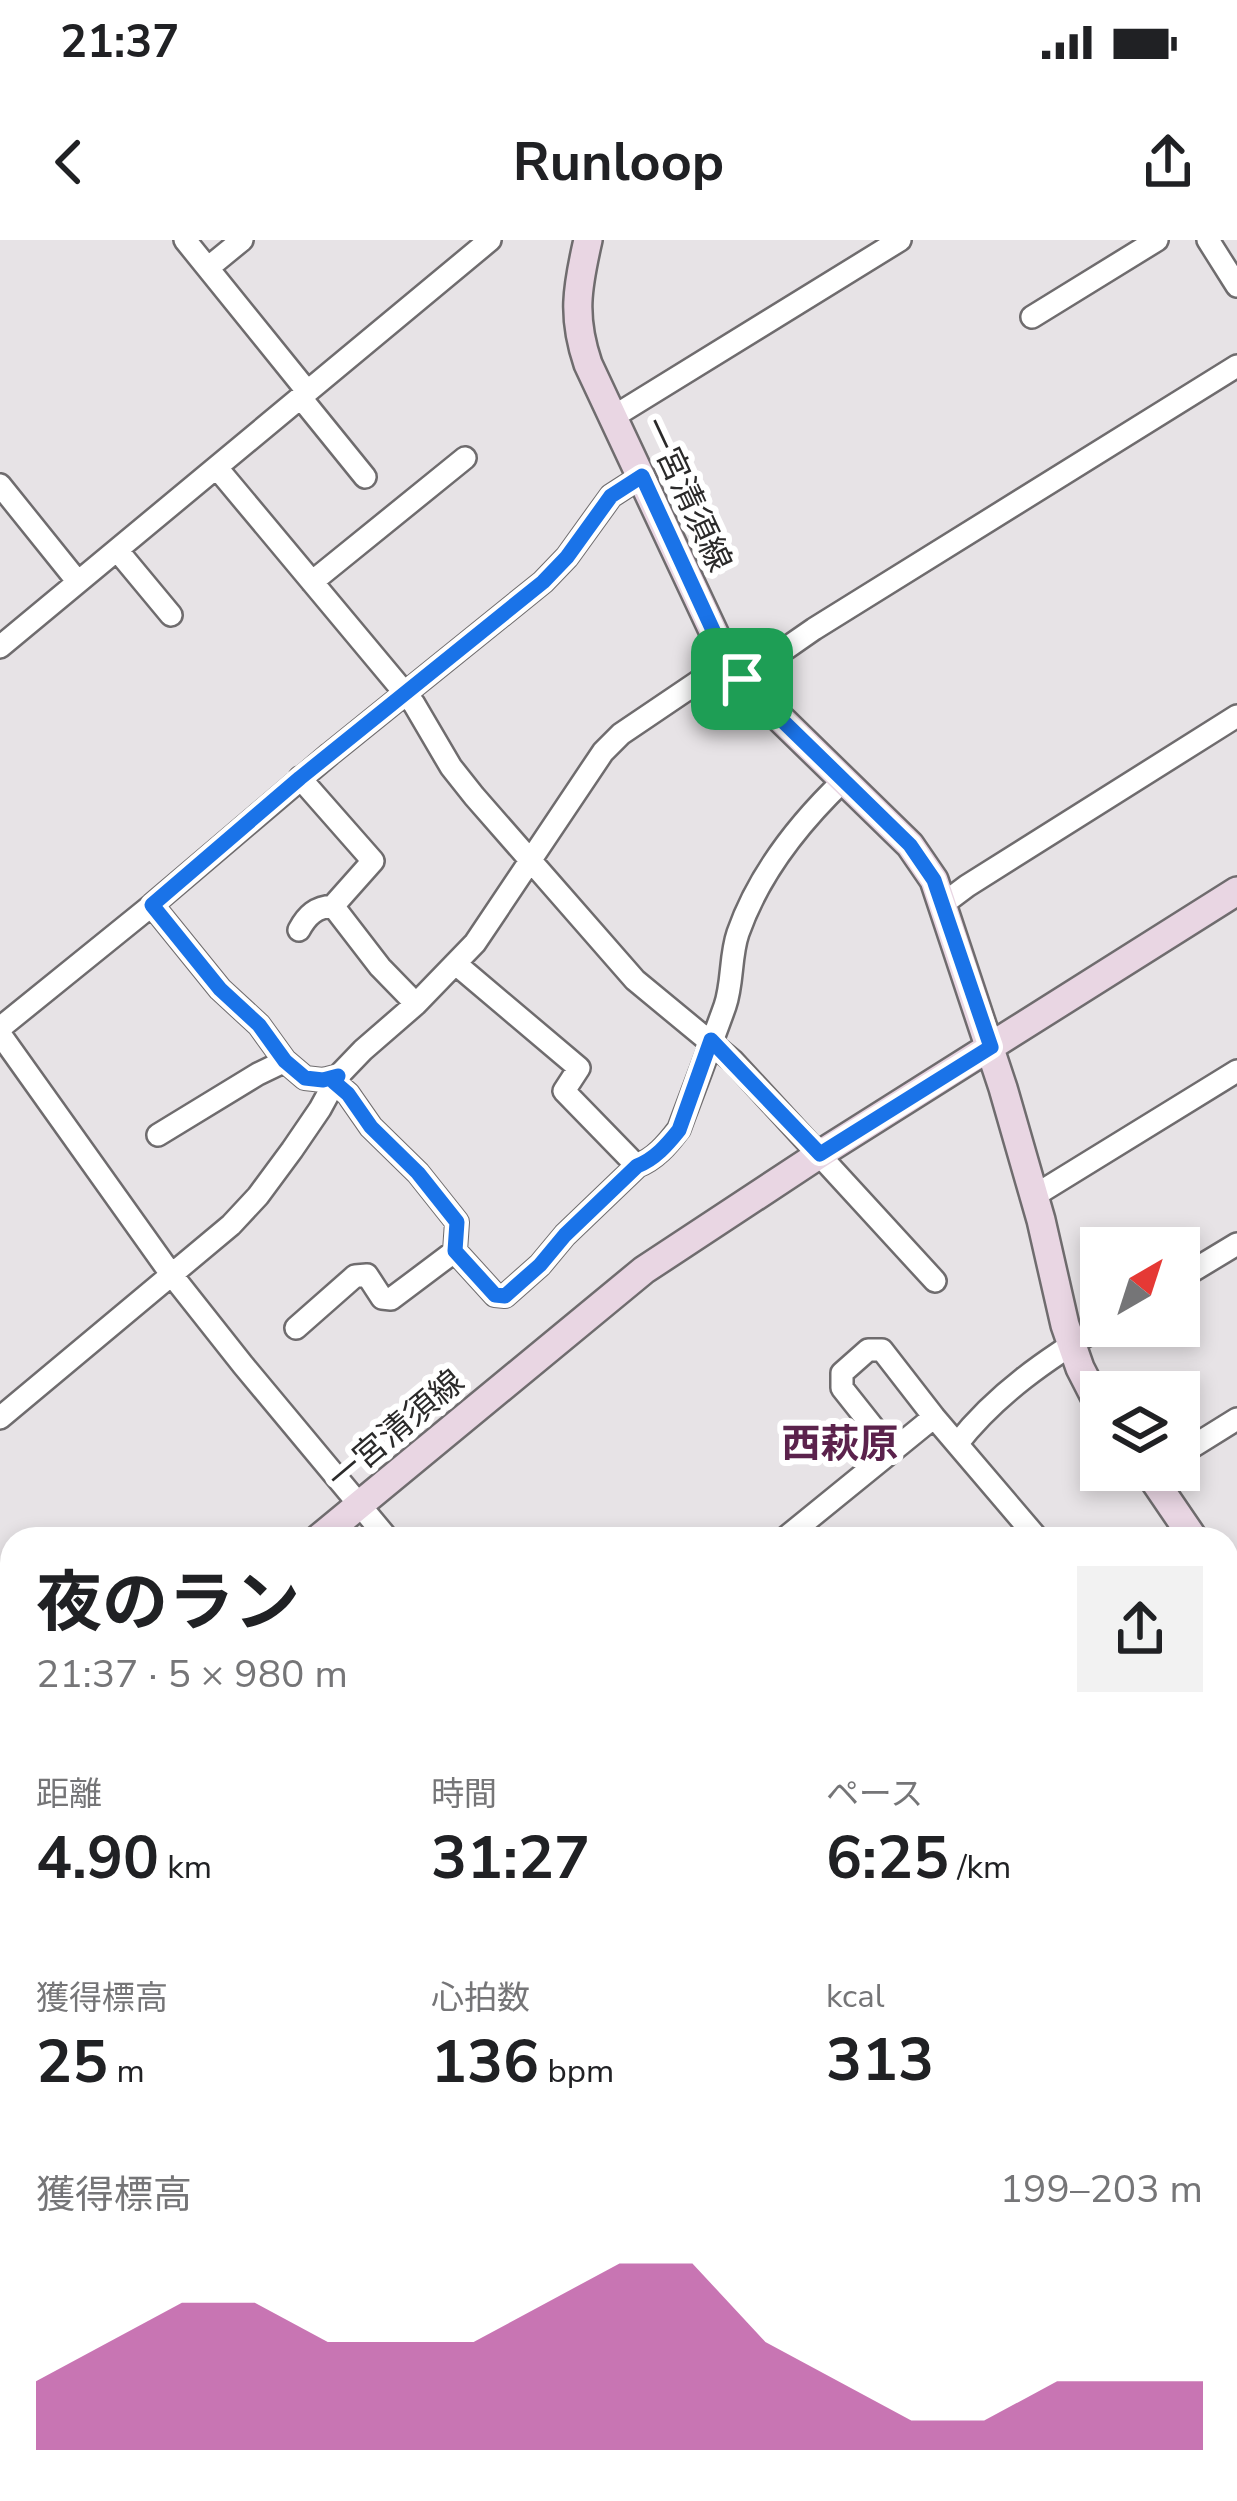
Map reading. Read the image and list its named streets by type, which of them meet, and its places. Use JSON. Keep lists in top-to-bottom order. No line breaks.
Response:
{"streets":{"main road":["一宮清須線"]},"districts":["西萩原"],"north":"top right","page":{"status":"21:37","header":"Runloop","heading":["夜のラン","21:37 · 5 × 980 m"],"stats":[["距離","4.90 km"],["時間","31:27"],["ペース","6:25 /km"],["獲得標高","25 m"],["心拍数","136 bpm"],["kcal","313"]],"chart":["獲得標高","199–203 m"]}}
